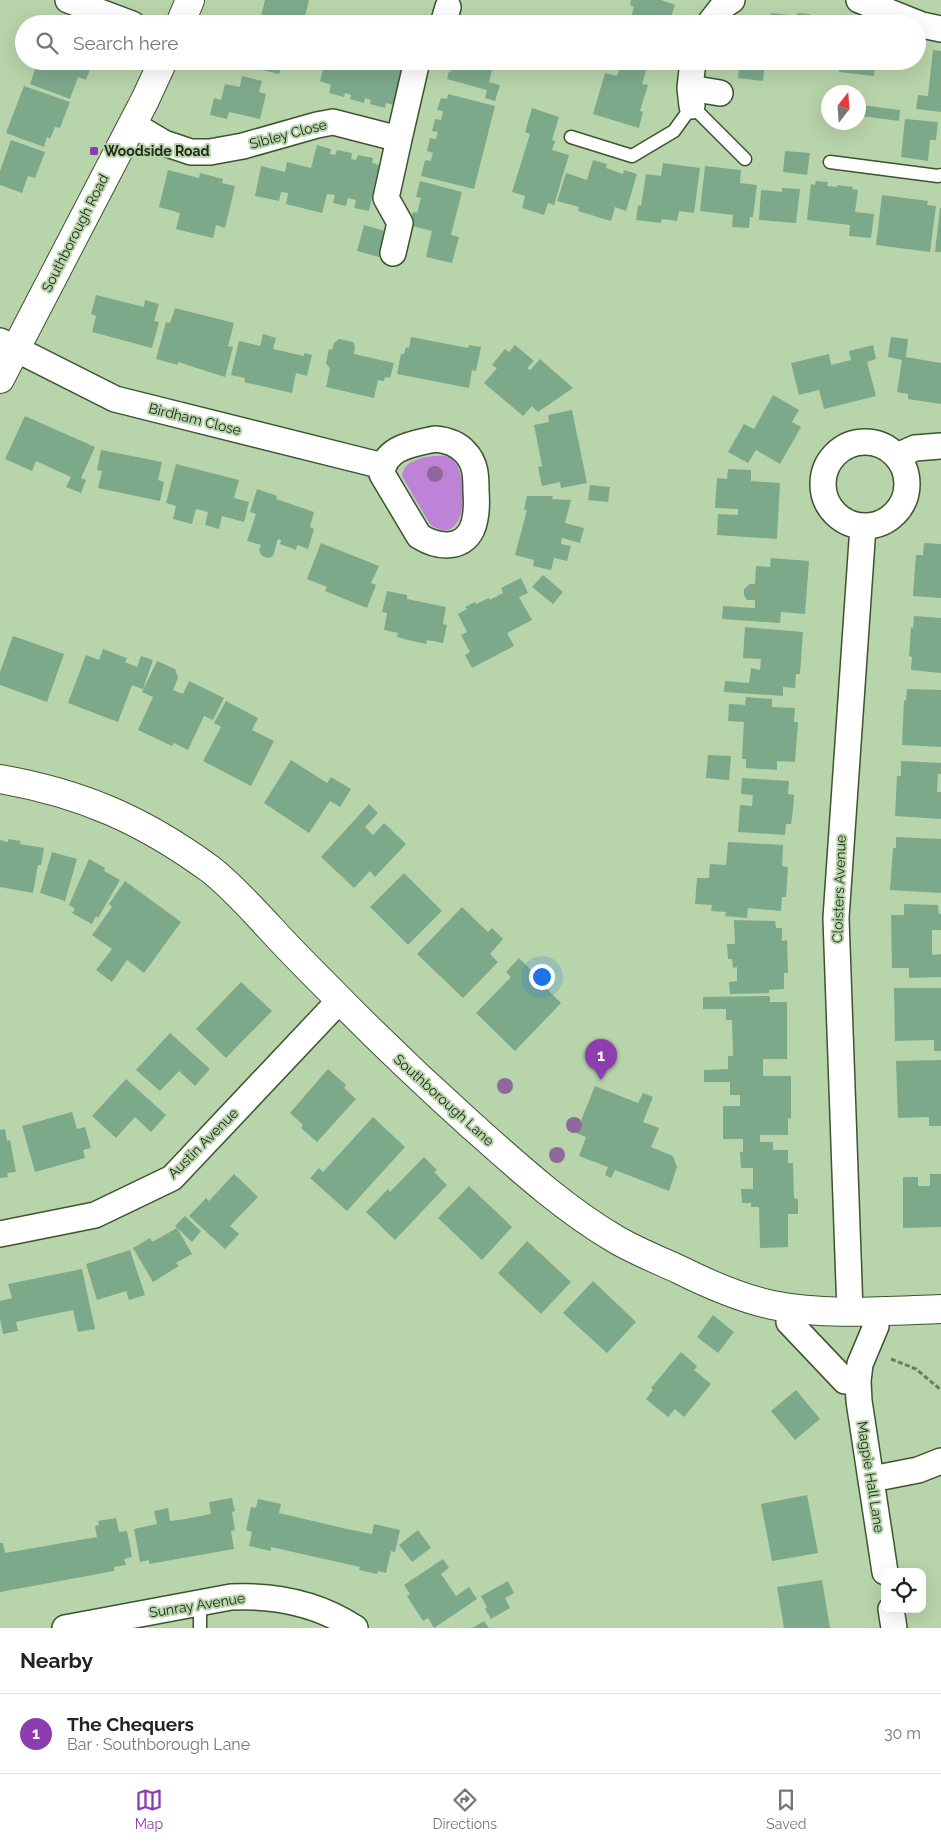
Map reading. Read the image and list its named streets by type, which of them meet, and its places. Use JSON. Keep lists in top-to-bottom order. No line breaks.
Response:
{"streets":{"street":["Sibley Close","Southborough Road","Birdham Close","Cloisters Avenue","Southborough Lane","Austin Avenue","Magpie Hall Lane","Sunray Avenue"]},"crossings":[["Sibley Close","Southborough Road"],["Southborough Road","Birdham Close"],["Cloisters Avenue","Southborough Lane"],["Cloisters Avenue","Magpie Hall Lane"],["Southborough Lane","Austin Avenue"],["Southborough Lane","Magpie Hall Lane"]],"places":{"transit":["Woodside Road"]},"north":"top","page":{"search":"Search here","pins":"1","heading":"Nearby","list":[{"mark":"1","name":"The Chequers","note":"Bar · Southborough Lane","value":"30 m"}],"nav":["Map","Directions","Saved"]}}
